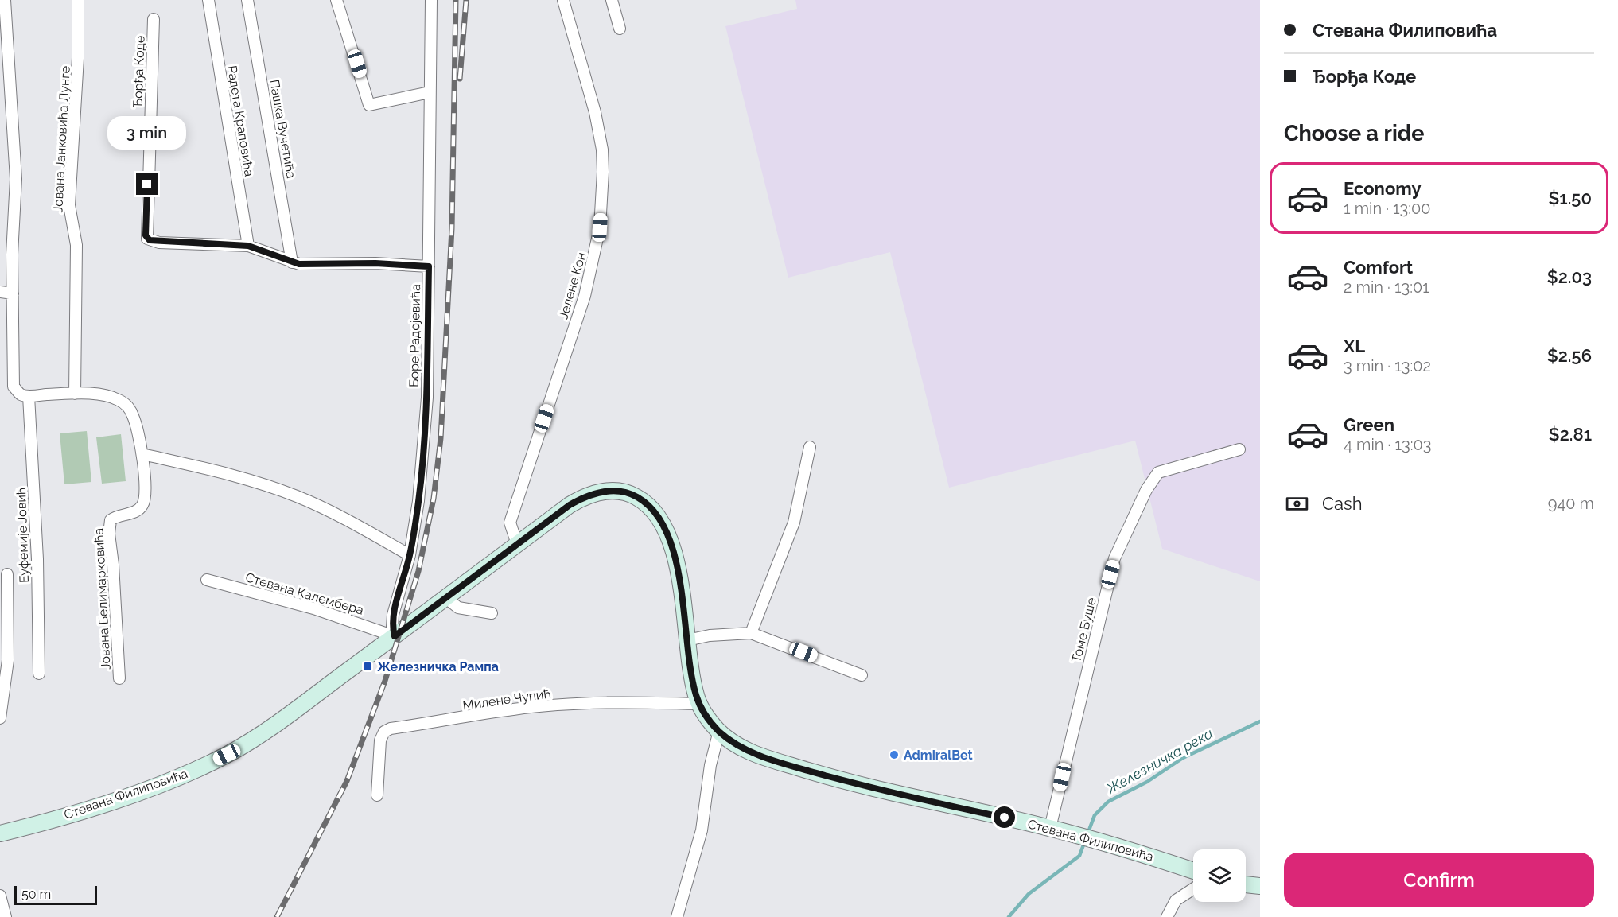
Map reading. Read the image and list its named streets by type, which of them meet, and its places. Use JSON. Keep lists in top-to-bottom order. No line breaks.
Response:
{"streets":{"main road":["Стевана Филиповића"],"street":["Ђорђа Коде","Радета Краповића","Пашка Вучетића","Јована Јанковића Лунге","Јелене Кон","Боре Радојевића","Еуфемије Јовић","Стевана Калембера","Јована Белимарковића","Томе Буше","Милене Чупић"]},"crossings":[["Ђорђа Коде","Радета Краповића"],["Јелене Кон","Стевана Филиповића"],["Боре Радојевића","Стевана Калембера"],["Боре Радојевића","Стевана Филиповића"],["Стевана Калембера","Стевана Филиповића"],["Томе Буше","Стевана Филиповића"],["Милене Чупић","Стевана Филиповића"]],"water":["Железничка река"],"places":{"transit":["Железничка Рампа"],"other":["AdmiralBet"]},"scale_bar":"50 m","page":{"banner":["Стевана Филиповића","Ђорђа Коде"],"heading":"Choose a ride","bubble":"3 min","list":[{"name":"Economy","note":"1 min · 13:00","value":"$1.50"},{"name":"Comfort","note":"2 min · 13:01","value":"$2.03"},{"name":"XL","note":"3 min · 13:02","value":"$2.56"},{"name":"Green","note":"4 min · 13:03","value":"$2.81"}],"pay":["Cash","940 m"],"buttons":"Confirm","scale":"50 m"}}
